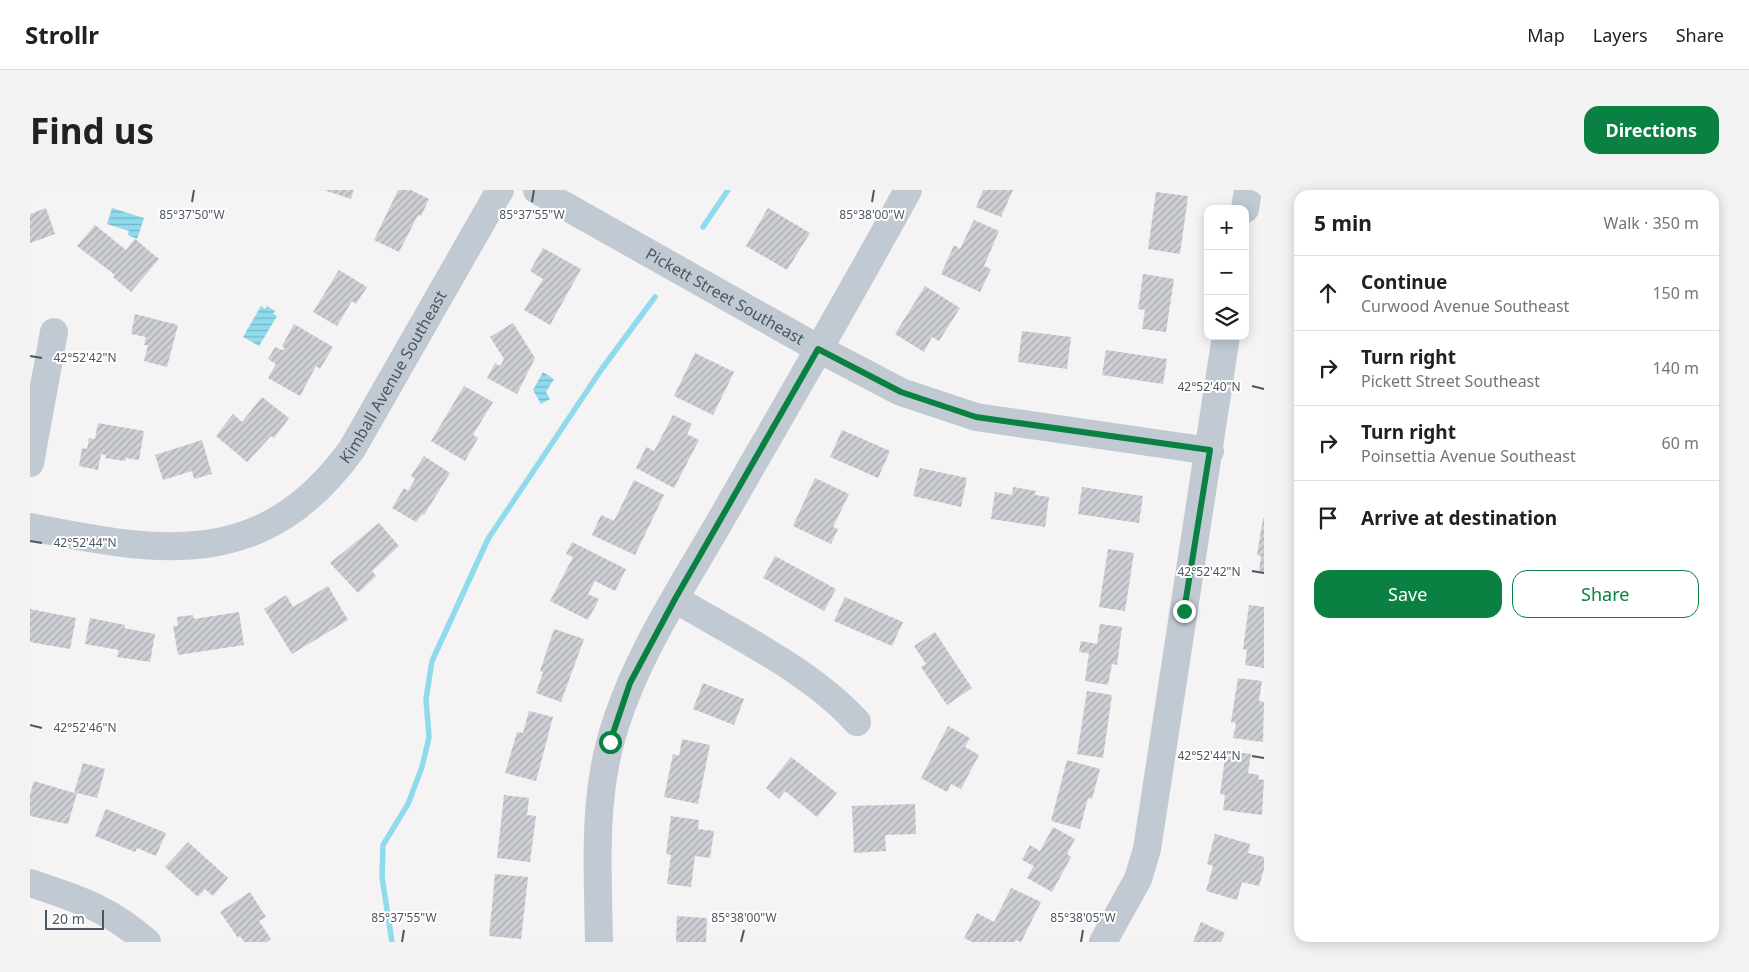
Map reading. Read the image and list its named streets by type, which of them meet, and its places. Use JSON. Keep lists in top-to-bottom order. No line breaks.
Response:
{"streets":{"street":["Pickett Street Southeast","Kimball Avenue Southeast"]},"scale_bar":"20 m","page":{"header":"Strollr","nav":["Map","Layers","Share"],"buttons":["Directions",["Save","Share"]],"title":"Find us","heading":["5 min","Walk · 350 m"],"map_buttons":["+","−"],"list":[["Continue","Curwood Avenue Southeast","150 m"],["Turn right","Pickett Street Southeast","140 m"],["Turn right","Poinsettia Avenue Southeast","60 m"],"Arrive at destination"],"scale":"20 m"},"coordinates":["85°37'50\"W","85°37'55\"W","85°38'00\"W","42°52'42\"N","42°52'40\"N","42°52'44\"N","42°52'46\"N","85°38'05\"W"]}
